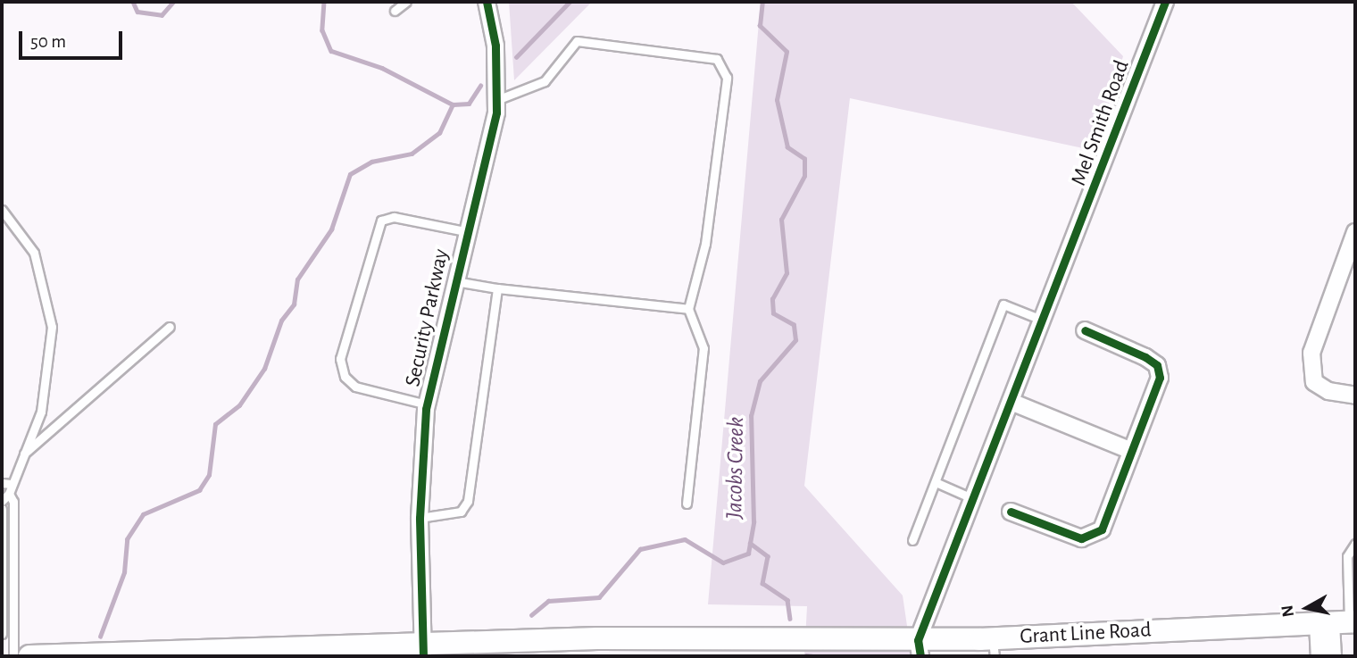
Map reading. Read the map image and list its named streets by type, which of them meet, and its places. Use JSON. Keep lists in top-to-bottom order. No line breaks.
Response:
{"streets":{"main road":["Grant Line Road"],"street":["Mel Smith Road","Security Parkway"]},"crossings":[["Mel Smith Road","Grant Line Road"],["Security Parkway","Grant Line Road"]],"water":["Jacobs Creek"],"scale_bar":"50 m","north":"left"}
